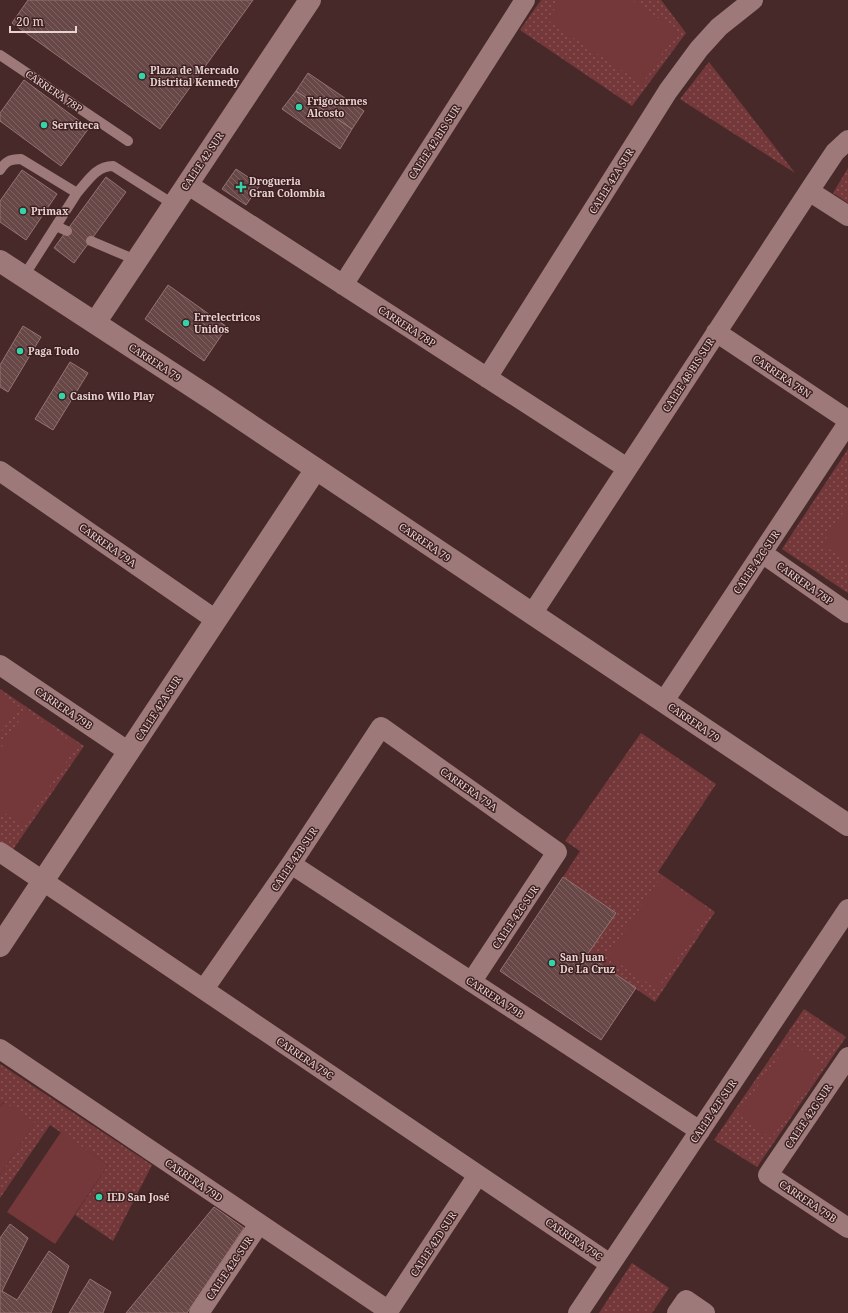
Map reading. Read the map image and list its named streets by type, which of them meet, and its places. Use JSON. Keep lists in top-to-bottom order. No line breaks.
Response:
{"streets":{"street":["CARRERA 78P","CALLE 42 BIS SUR","CALLE 42 SUR","CALLE 42A SUR","CARRERA 79","CALLE 48 BIS SUR","CARRERA 78N","CARRERA 79A","CALLE 42C SUR","CARRERA 79B","CALLE 42B SUR","CARRERA 79C","CALLE 42F SUR","CALLE 42G SUR","CARRERA 79D","CALLE 42D SUR"]},"crossings":[["CARRERA 78P","CALLE 42 BIS SUR"],["CARRERA 78P","CALLE 42 SUR"],["CARRERA 78P","CALLE 42A SUR"],["CARRERA 78P","CALLE 48 BIS SUR"],["CARRERA 78P","CALLE 42C SUR"],["CALLE 42 SUR","CARRERA 79"],["CALLE 42A SUR","CARRERA 79"],["CALLE 42A SUR","CARRERA 79A"],["CALLE 42A SUR","CARRERA 79B"],["CALLE 42A SUR","CARRERA 79C"],["CARRERA 79","CALLE 48 BIS SUR"],["CARRERA 79","CALLE 42C SUR"],["CALLE 48 BIS SUR","CARRERA 78N"],["CARRERA 79A","CALLE 42C SUR"],["CARRERA 79A","CALLE 42B SUR"],["CALLE 42C SUR","CARRERA 79B"],["CALLE 42C SUR","CARRERA 79D"],["CARRERA 79B","CALLE 42B SUR"],["CARRERA 79B","CALLE 42F SUR"],["CARRERA 79B","CALLE 42G SUR"],["CALLE 42B SUR","CARRERA 79C"],["CARRERA 79C","CALLE 42F SUR"],["CARRERA 79C","CALLE 42D SUR"],["CARRERA 79D","CALLE 42D SUR"]],"places":{"other":["Plaza de Mercado Distrital Kennedy","Frigocarnes Alcosto","Serviteca","Primax","Errelectricos Unidos","Paga Todo","Casino Wilo Play","San Juan De La Cruz","IED San José"],"health":["Drogueria Gran Colombia"]},"scale_bar":"20 m"}
